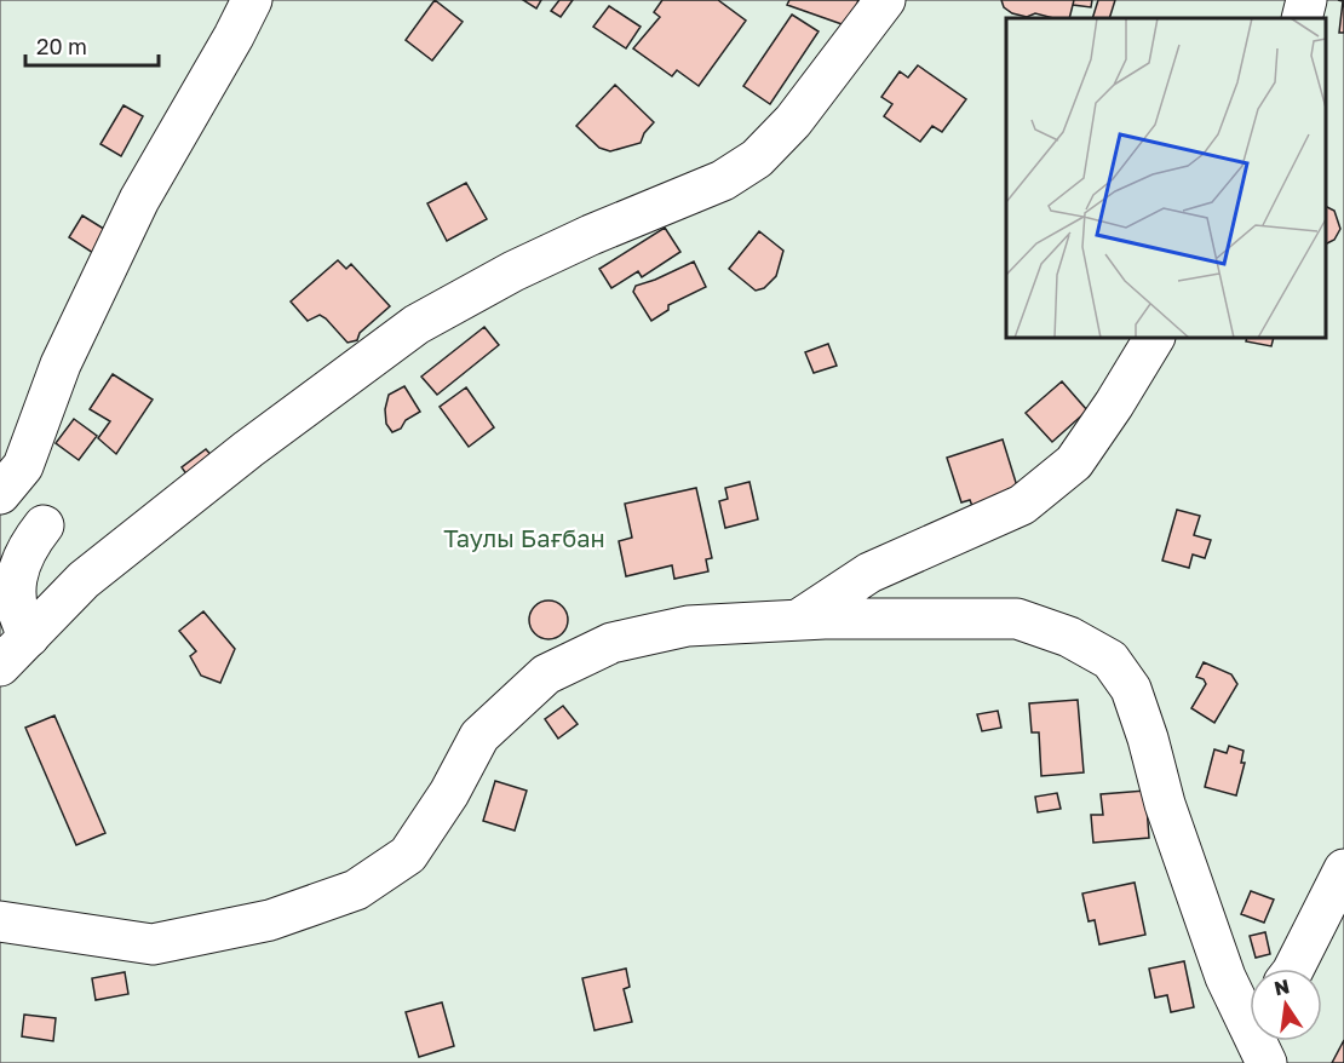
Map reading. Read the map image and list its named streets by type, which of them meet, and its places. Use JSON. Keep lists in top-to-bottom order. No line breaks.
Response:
{"parks":["Таулы Бағбан"],"scale_bar":"20 m","north":"top"}
